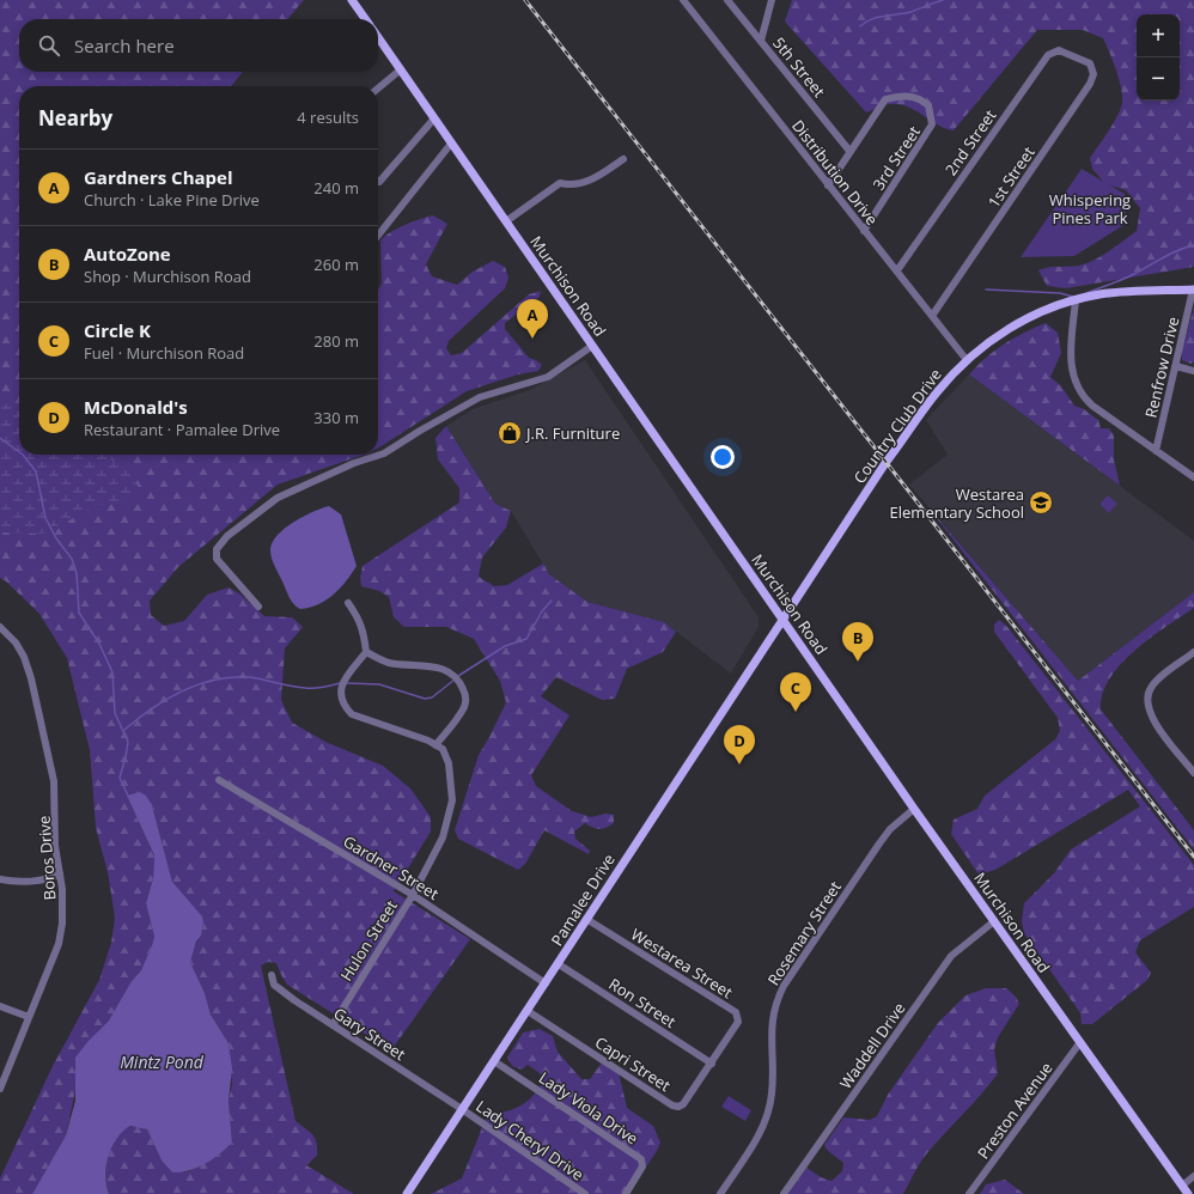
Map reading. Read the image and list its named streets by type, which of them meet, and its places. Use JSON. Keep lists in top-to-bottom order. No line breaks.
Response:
{"streets":{"main road":["Murchison Road","Country Club Drive","Pamalee Drive"],"street":["5th Street","2nd Street","3rd Street","Distribution Drive","1st Street","Renfrow Drive","Boros Drive","Gardner Street","Rosemary Street","Hulon Street","Westarea Street","Ron Street","Gary Street","Waddell Drive","Capri Street","Lady Viola Drive","Preston Avenue","Lady Cheryl Drive"]},"crossings":[["5th Street","3rd Street"],["2nd Street","Distribution Drive"],["2nd Street","1st Street"],["3rd Street","Distribution Drive"],["Distribution Drive","1st Street"],["Distribution Drive","Country Club Drive"],["Murchison Road","Country Club Drive"],["Murchison Road","Pamalee Drive"],["Murchison Road","Rosemary Street"],["Murchison Road","Waddell Drive"],["Murchison Road","Preston Avenue"],["Renfrow Drive","Country Club Drive"],["Country Club Drive","Pamalee Drive"],["Gardner Street","Pamalee Drive"],["Gardner Street","Hulon Street"],["Pamalee Drive","Westarea Street"],["Pamalee Drive","Ron Street"],["Pamalee Drive","Gary Street"],["Pamalee Drive","Capri Street"],["Pamalee Drive","Lady Viola Drive"],["Pamalee Drive","Lady Cheryl Drive"],["Hulon Street","Gary Street"],["Westarea Street","Ron Street"],["Westarea Street","Capri Street"],["Ron Street","Capri Street"],["Gary Street","Lady Cheryl Drive"]],"water":["Mintz Pond"],"parks":["Whispering Pines Park"],"places":{"shop":["J.R. Furniture"],"school or university":["Westarea Elementary School"]},"page":{"map_buttons":["+","−"],"search":"Search here","heading":["Nearby","4 results"],"list":[{"mark":"A","name":"Gardners Chapel","note":"Church · Lake Pine Drive","value":"240 m"},{"mark":"B","name":"AutoZone","note":"Shop · Murchison Road","value":"260 m"},{"mark":"C","name":"Circle K","note":"Fuel · Murchison Road","value":"280 m"},{"mark":"D","name":"McDonald's","note":"Restaurant · Pamalee Drive","value":"330 m"}],"pins":["A","B","C","D"]}}
